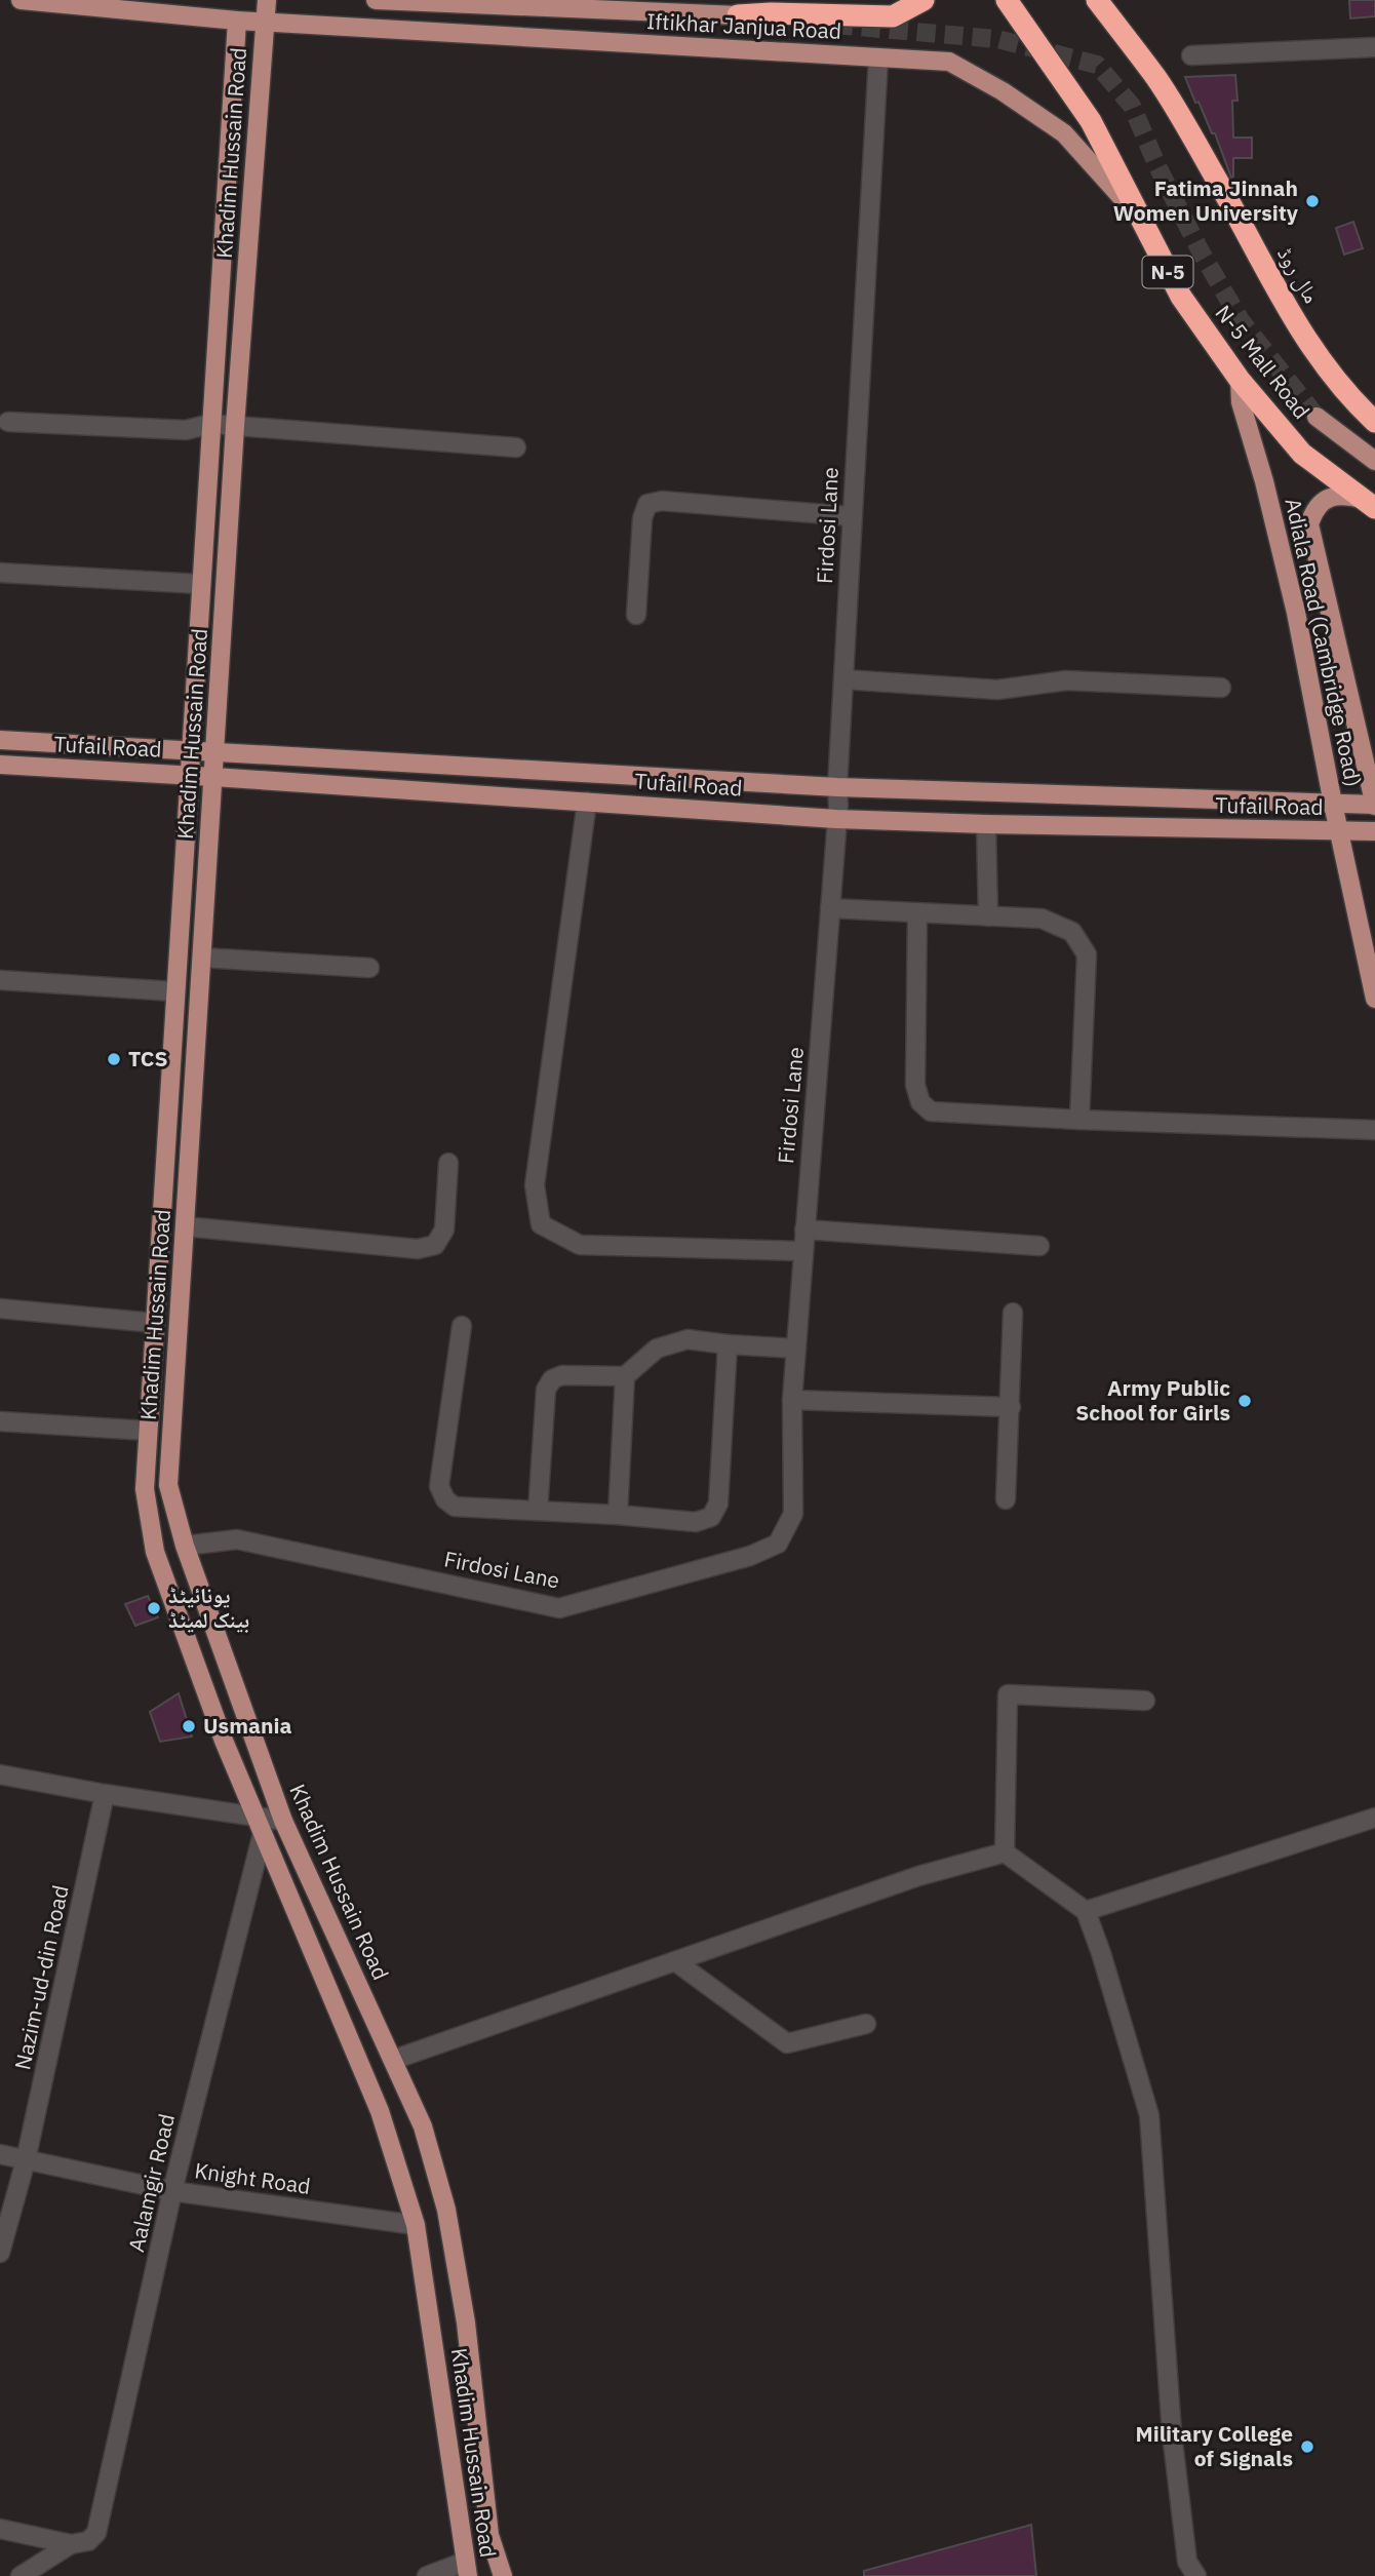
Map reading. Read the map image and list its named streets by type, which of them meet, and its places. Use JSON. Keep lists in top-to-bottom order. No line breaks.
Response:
{"streets":{"highway":["N-5","مال روڈ","N-5 Mall Road"],"main road":["Iftikhar Janjua Road","Khadim Hussain Road","Adiala Road (Cambridge Road)","Tufail Road"],"street":["Firdosi Lane","Nazim-ud-din Road","Knight Road","Aalamgir Road"]},"crossings":[["Iftikhar Janjua Road","Khadim Hussain Road"],["Iftikhar Janjua Road","N-5 Mall Road"],["Iftikhar Janjua Road","Firdosi Lane"],["Khadim Hussain Road","Firdosi Lane"],["Khadim Hussain Road","Tufail Road"],["Khadim Hussain Road","Knight Road"],["Khadim Hussain Road","Aalamgir Road"],["N-5 Mall Road","Adiala Road (Cambridge Road)"],["Firdosi Lane","Tufail Road"],["Adiala Road (Cambridge Road)","Tufail Road"],["Nazim-ud-din Road","Knight Road"],["Knight Road","Aalamgir Road"]],"places":["Fatima Jinnah Women University","TCS","Army Public School for Girls","یونائیٹڈ بینک لمیٹڈ","Usmania","Military College of Signals"]}
